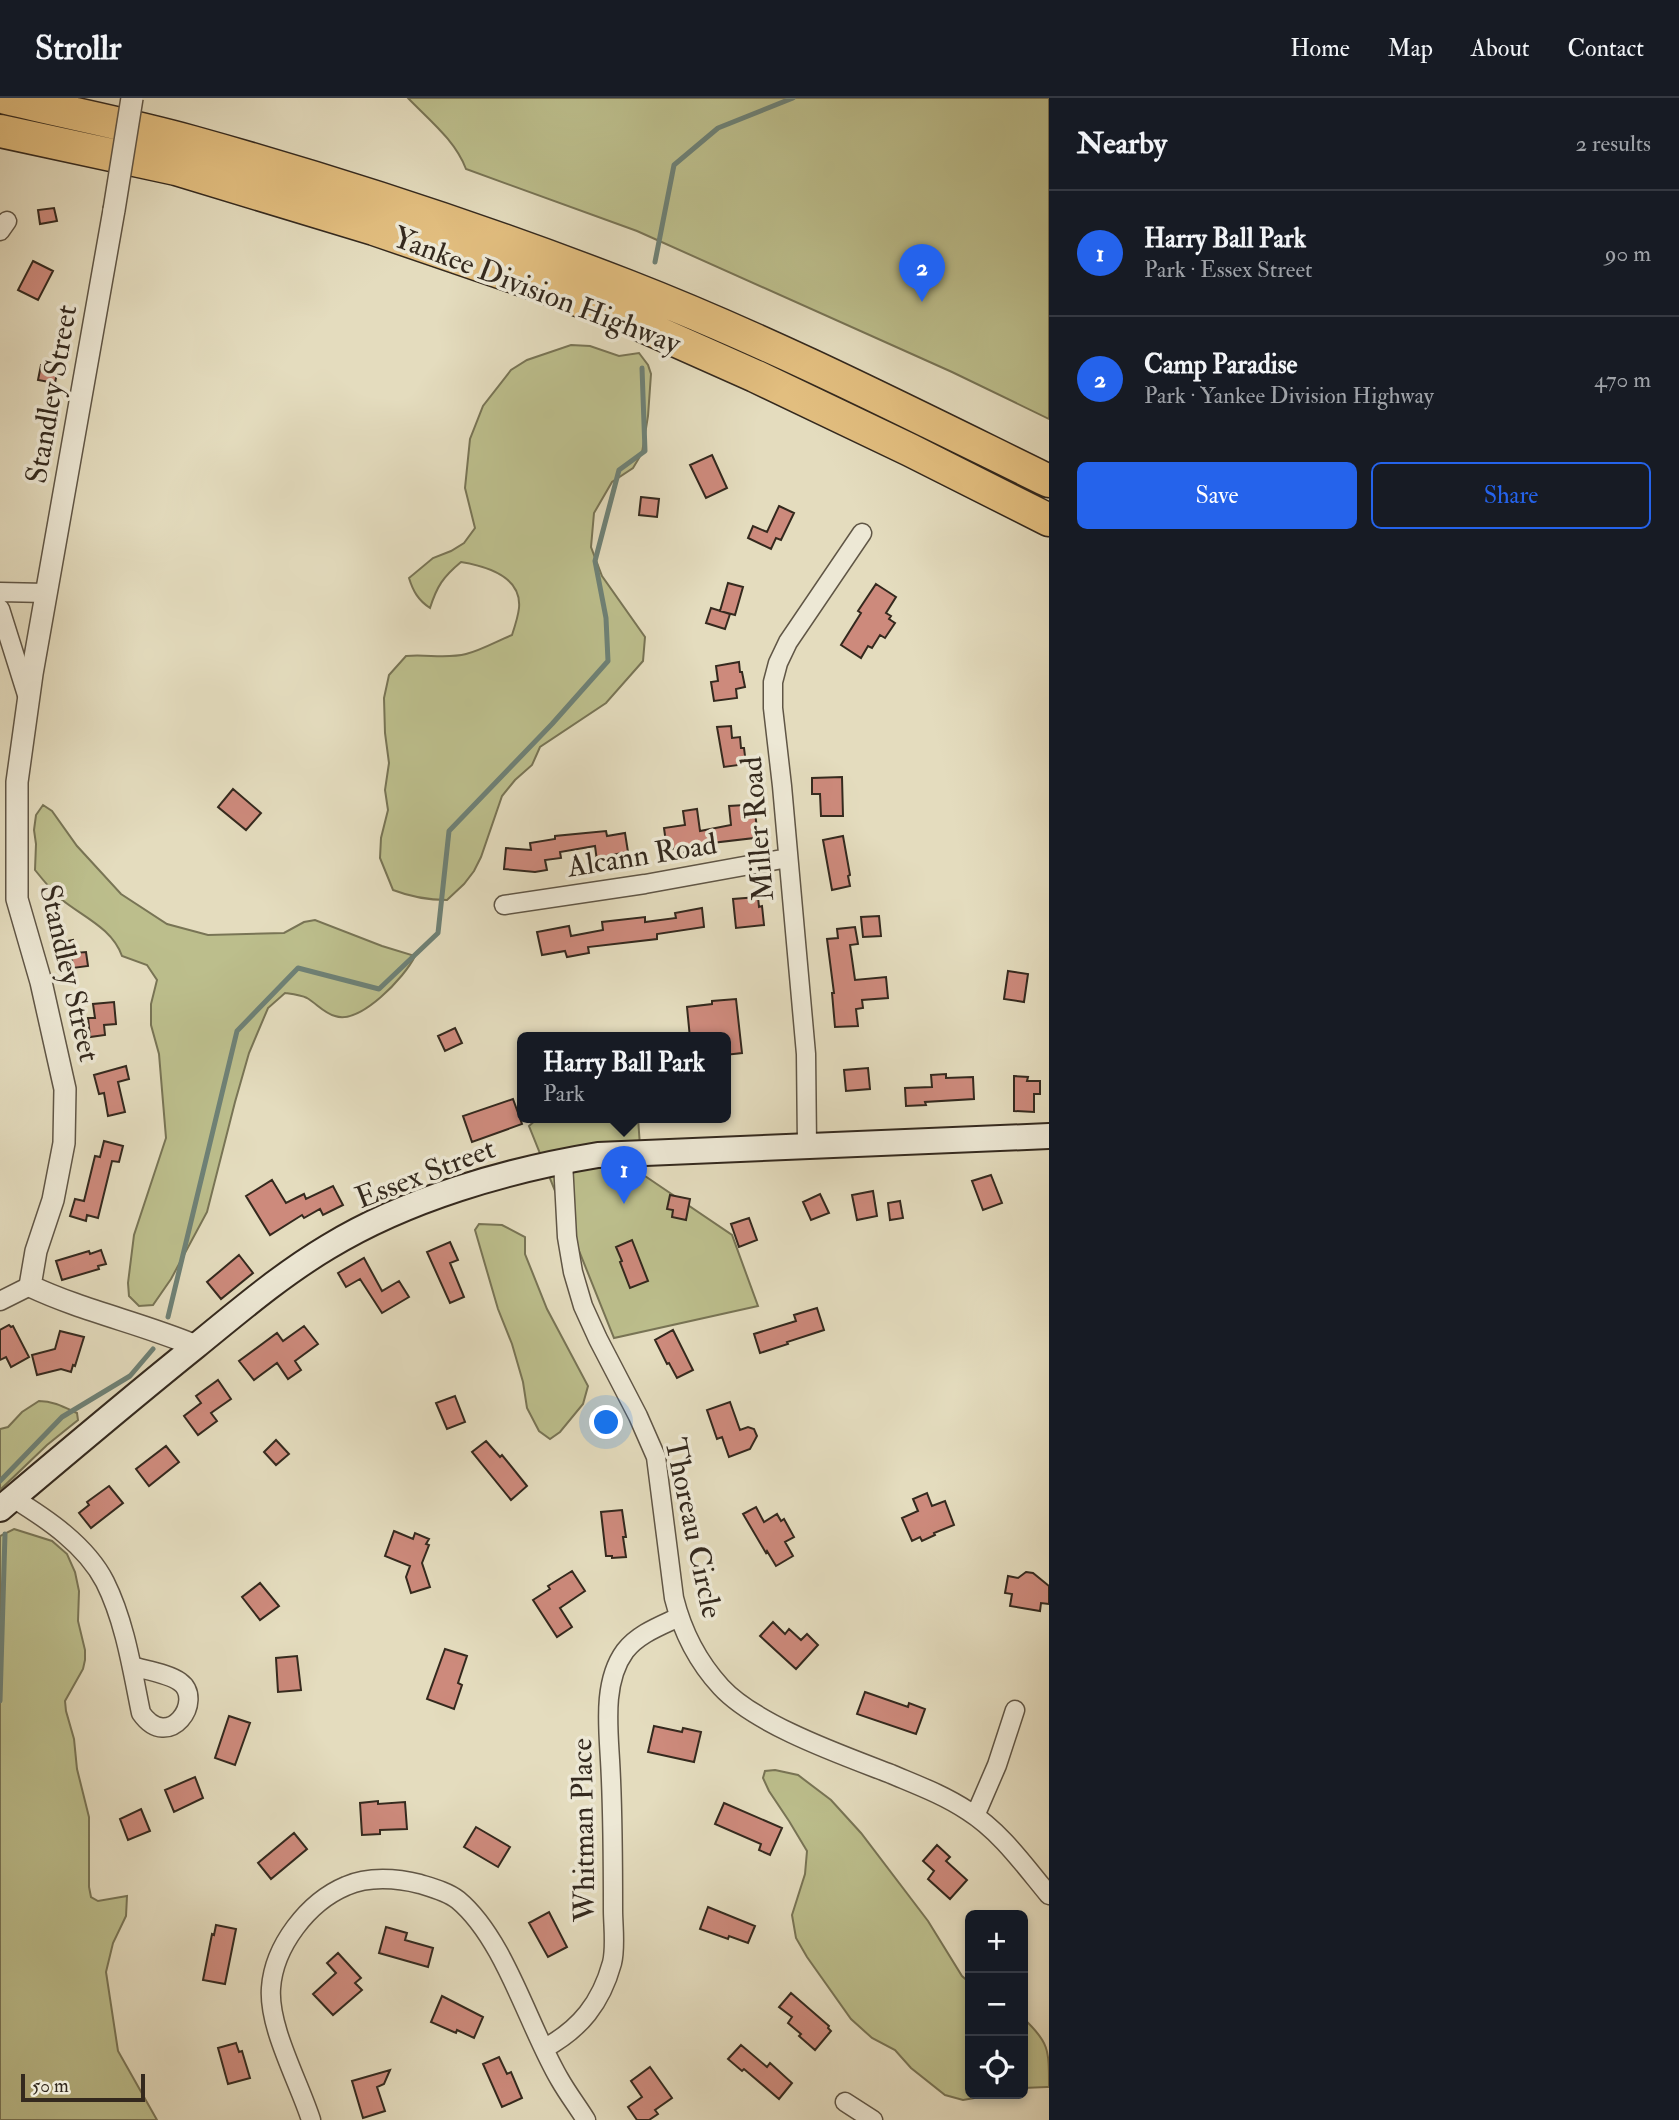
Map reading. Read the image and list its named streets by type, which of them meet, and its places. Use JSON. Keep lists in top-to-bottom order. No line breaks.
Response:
{"streets":{"highway":["Yankee Division Highway"],"main road":["Essex Street"],"street":["Standley Street","Miller Road","Alcann Road","Thoreau Circle","Whitman Place"]},"crossings":[["Miller Road","Alcann Road"],["Miller Road","Essex Street"],["Essex Street","Thoreau Circle"],["Thoreau Circle","Whitman Place"]],"scale_bar":"50 m","page":{"header":"Strollr","nav":["Home","Map","About","Contact"],"heading":["Nearby","2 results"],"list":[{"mark":"1","name":"Harry Ball Park","note":"Park · Essex Street","value":"90 m"},{"mark":"2","name":"Camp Paradise","note":"Park · Yankee Division Highway","value":"470 m"}],"pins":["2","1"],"buttons":["Save","Share"],"popup":["Harry Ball Park","Park"],"map_buttons":["+","−"],"scale":"50 m"}}
